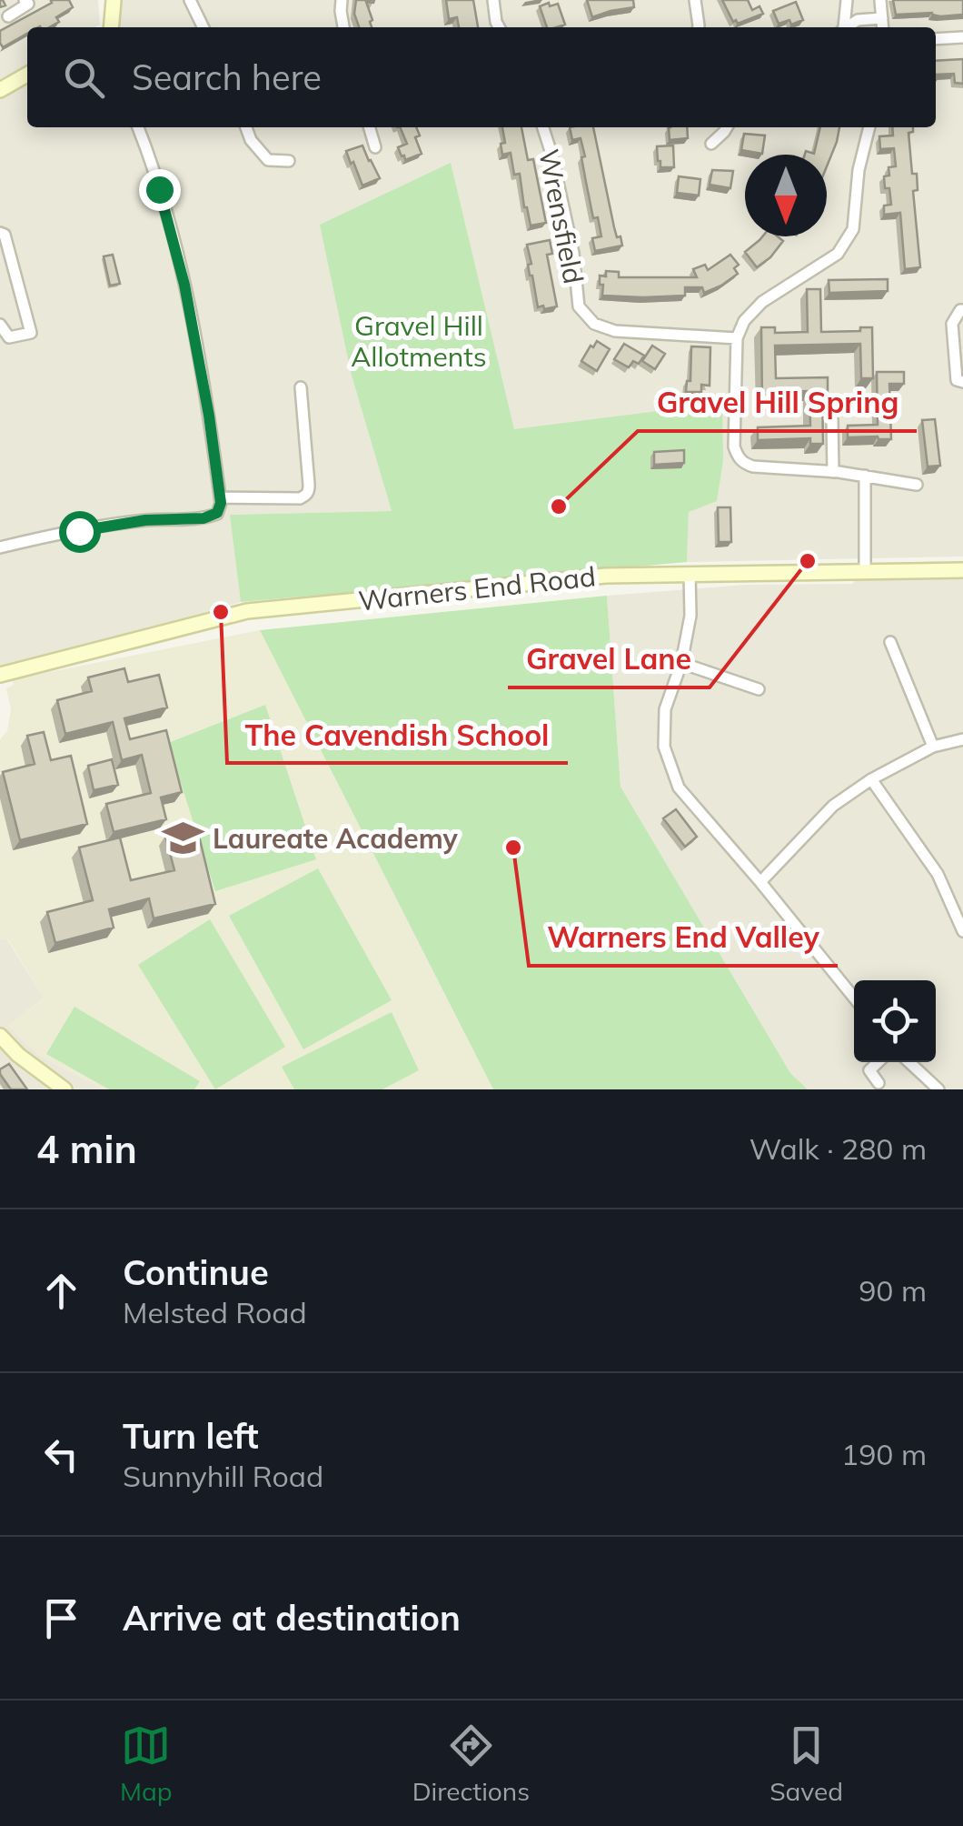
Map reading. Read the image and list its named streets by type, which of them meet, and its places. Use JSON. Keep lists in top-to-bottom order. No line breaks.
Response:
{"streets":{"street":["Wrensfield","Warners End Road"]},"parks":["Gravel Hill Allotments"],"places":{"other":["Gravel Hill Spring","Gravel Lane","The Cavendish School","Warners End Valley"],"school or university":["Laureate Academy"]},"north":"bottom","page":{"search":"Search here","heading":["4 min","Walk · 280 m"],"list":[["Continue","Melsted Road","90 m"],["Turn left","Sunnyhill Road","190 m"],"Arrive at destination"],"nav":["Map","Directions","Saved"]}}
